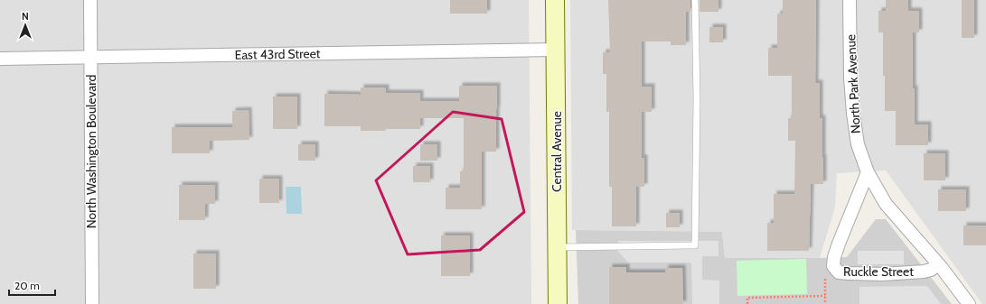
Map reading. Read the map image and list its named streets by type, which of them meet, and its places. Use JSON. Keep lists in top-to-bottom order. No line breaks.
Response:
{"streets":{"main road":["Central Avenue"],"street":["East 43rd Street","North Park Avenue","North Washington Boulevard","Ruckle Street"]},"crossings":[["East 43rd Street","North Washington Boulevard"],["East 43rd Street","Central Avenue"],["North Park Avenue","Ruckle Street"]],"scale_bar":"20 m","north":"top"}
